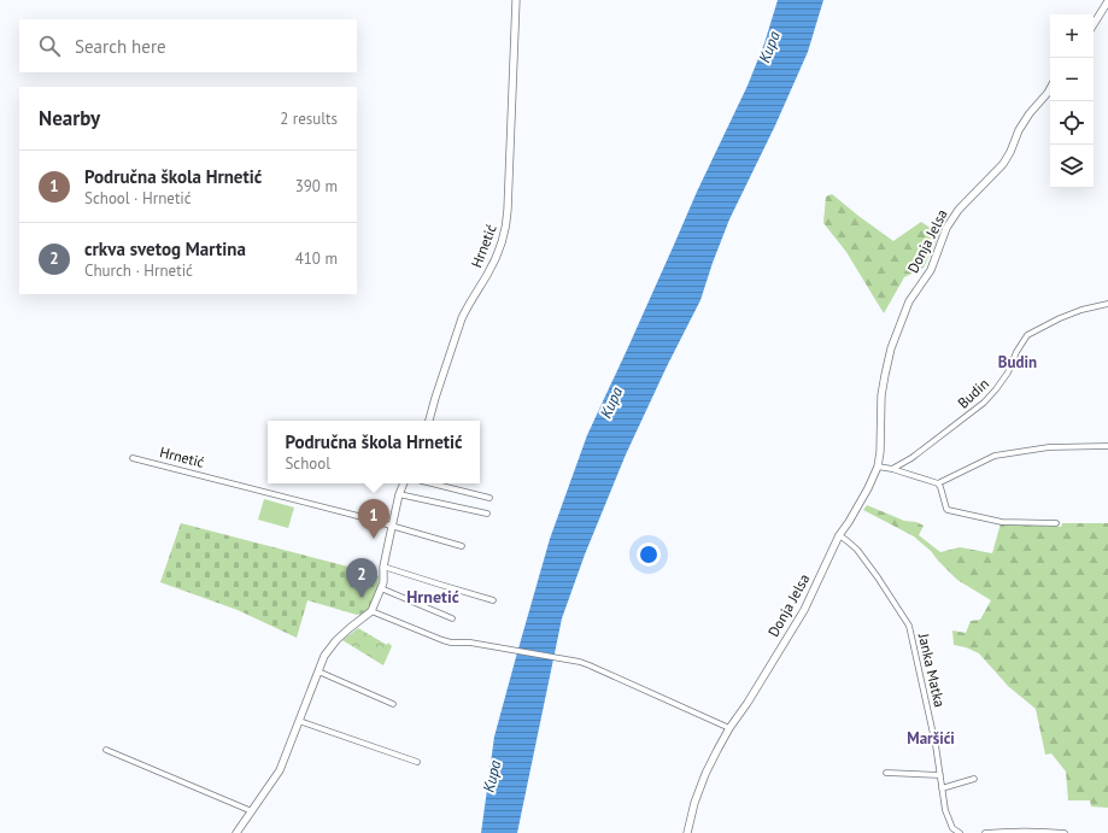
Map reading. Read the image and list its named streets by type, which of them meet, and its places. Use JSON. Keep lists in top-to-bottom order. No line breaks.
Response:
{"streets":{"main road":["Donja Jelsa","Hrnetić"],"street":["Budin","Janka Matka"]},"crossings":[["Donja Jelsa","Janka Matka"]],"districts":["Budin","Hrnetić","Maršići"],"water":["Kupa"],"page":{"map_buttons":["+","−"],"search":"Search here","heading":["Nearby","2 results"],"list":[{"mark":"1","name":"Područna škola Hrnetić","note":"School · Hrnetić","value":"390 m"},{"mark":"2","name":"crkva svetog Martina","note":"Church · Hrnetić","value":"410 m"}],"popup":["Područna škola Hrnetić","School"],"pins":["1","2"]}}
